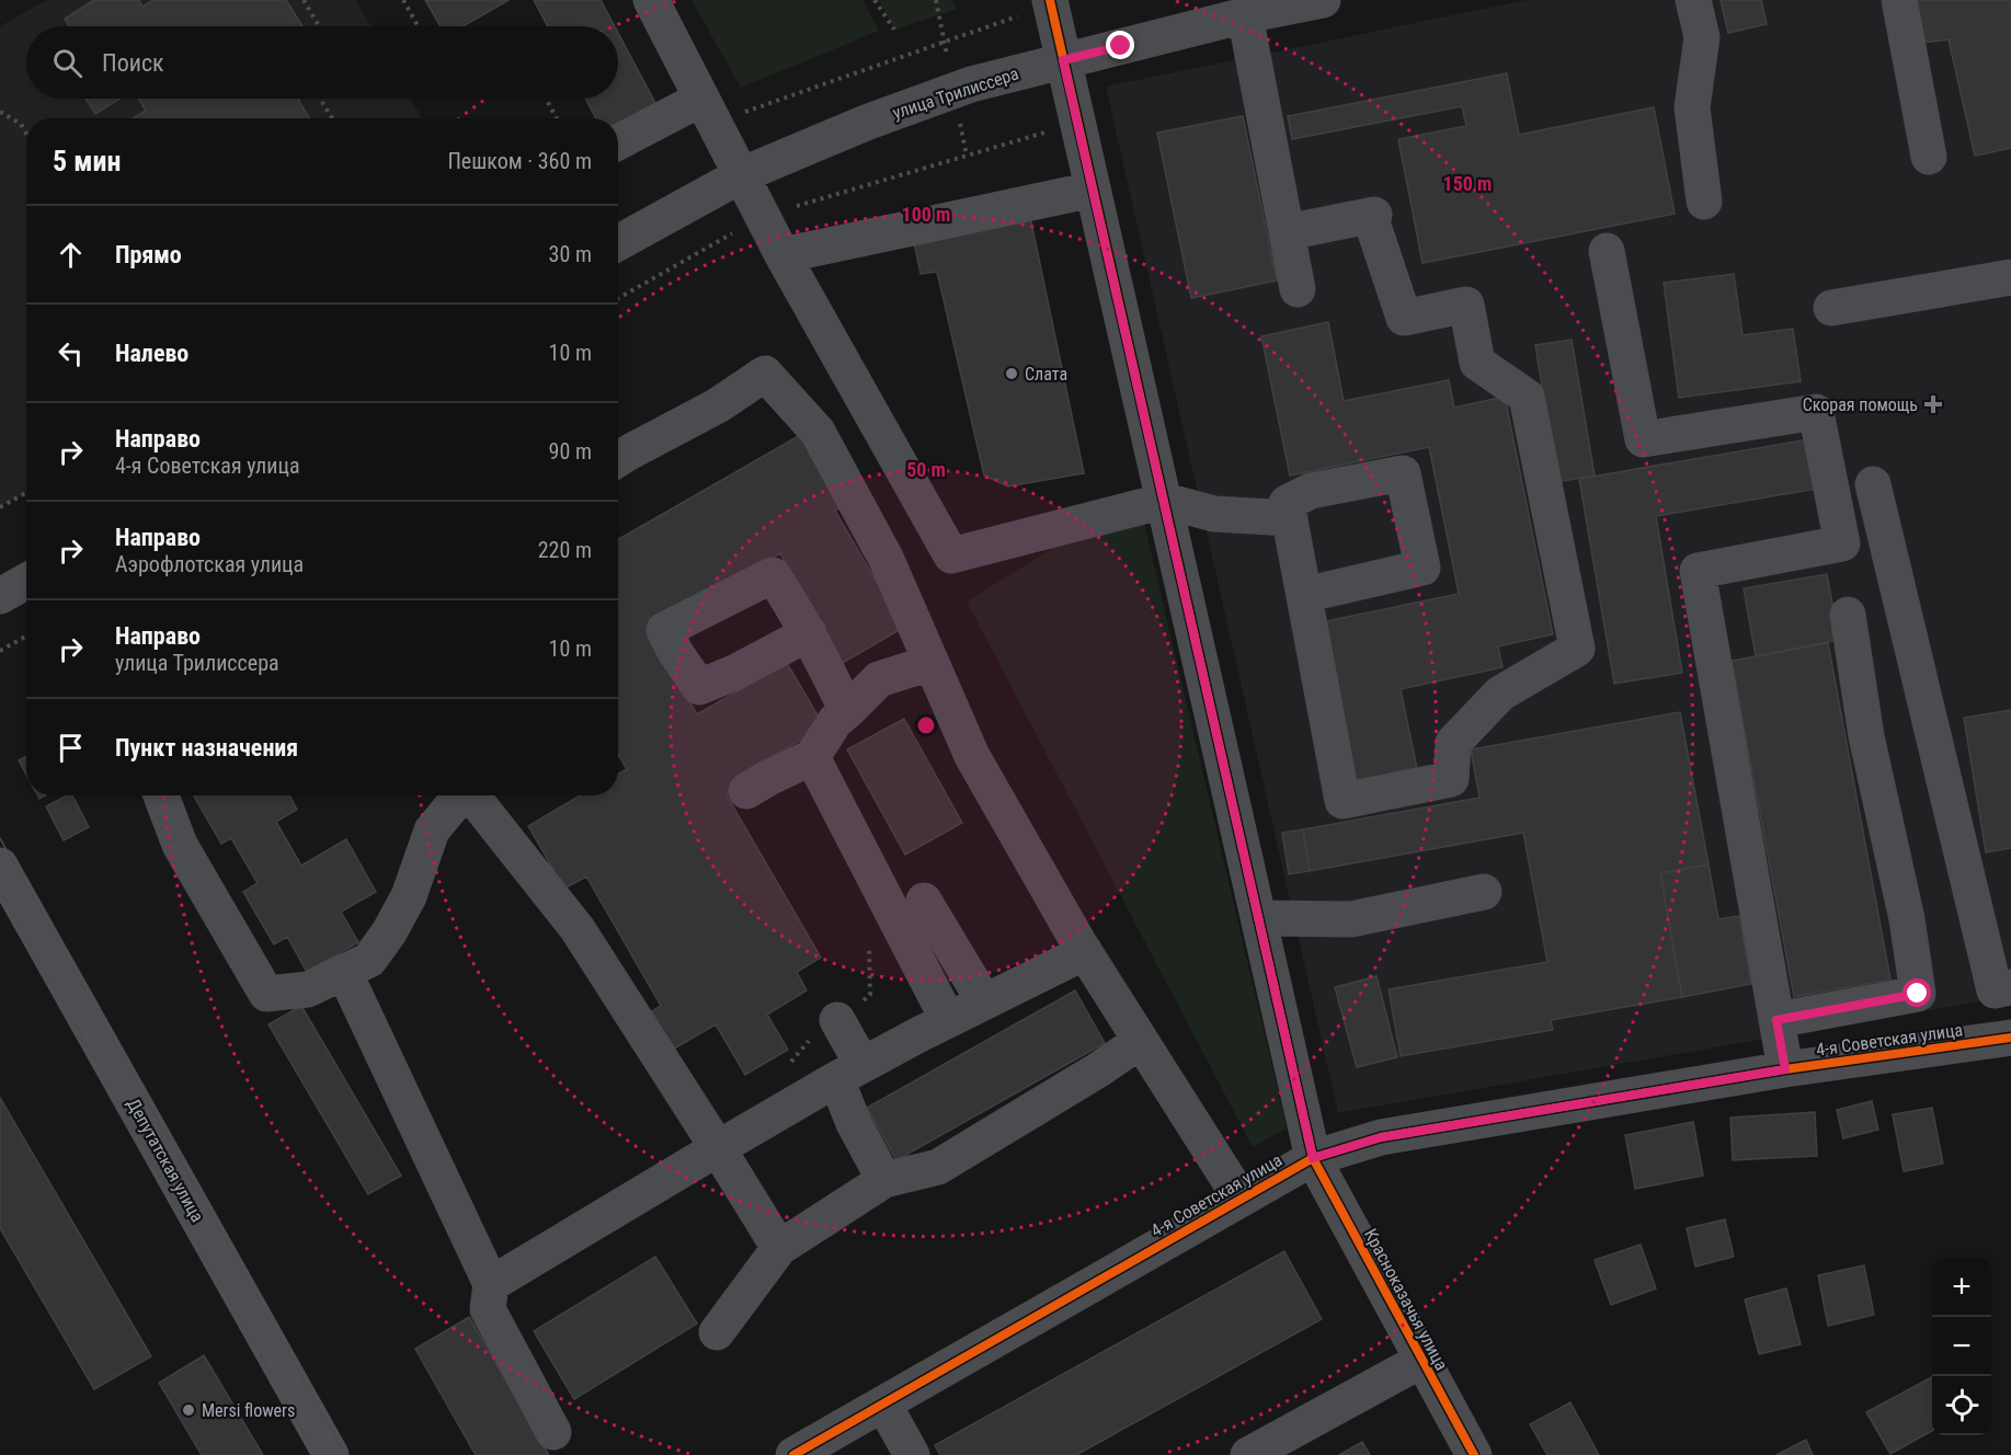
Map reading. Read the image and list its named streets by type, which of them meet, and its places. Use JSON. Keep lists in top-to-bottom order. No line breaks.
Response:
{"streets":{"main road":["Депутатская улица"],"street":["улица Трилиссера","4-я Советская улица","Красноказачья улица"]},"crossings":[["улица Трилиссера","Красноказачья улица"],["4-я Советская улица","Красноказачья улица"]],"places":{"other":["Слата","Mersi flowers"],"health":["Скорая помощь"]},"page":{"search":"Поиск","heading":["5 мин","Пешком · 360 m"],"list":[["Прямо","30 m"],["Налево","10 m"],["Направо","4-я Советская улица","90 m"],["Направо","Аэрофлотская улица","220 m"],["Направо","улица Трилиссера","10 m"],"Пункт назначения"],"map_buttons":["+","−"]},"rings":["150 m","100 m","50 m"]}
